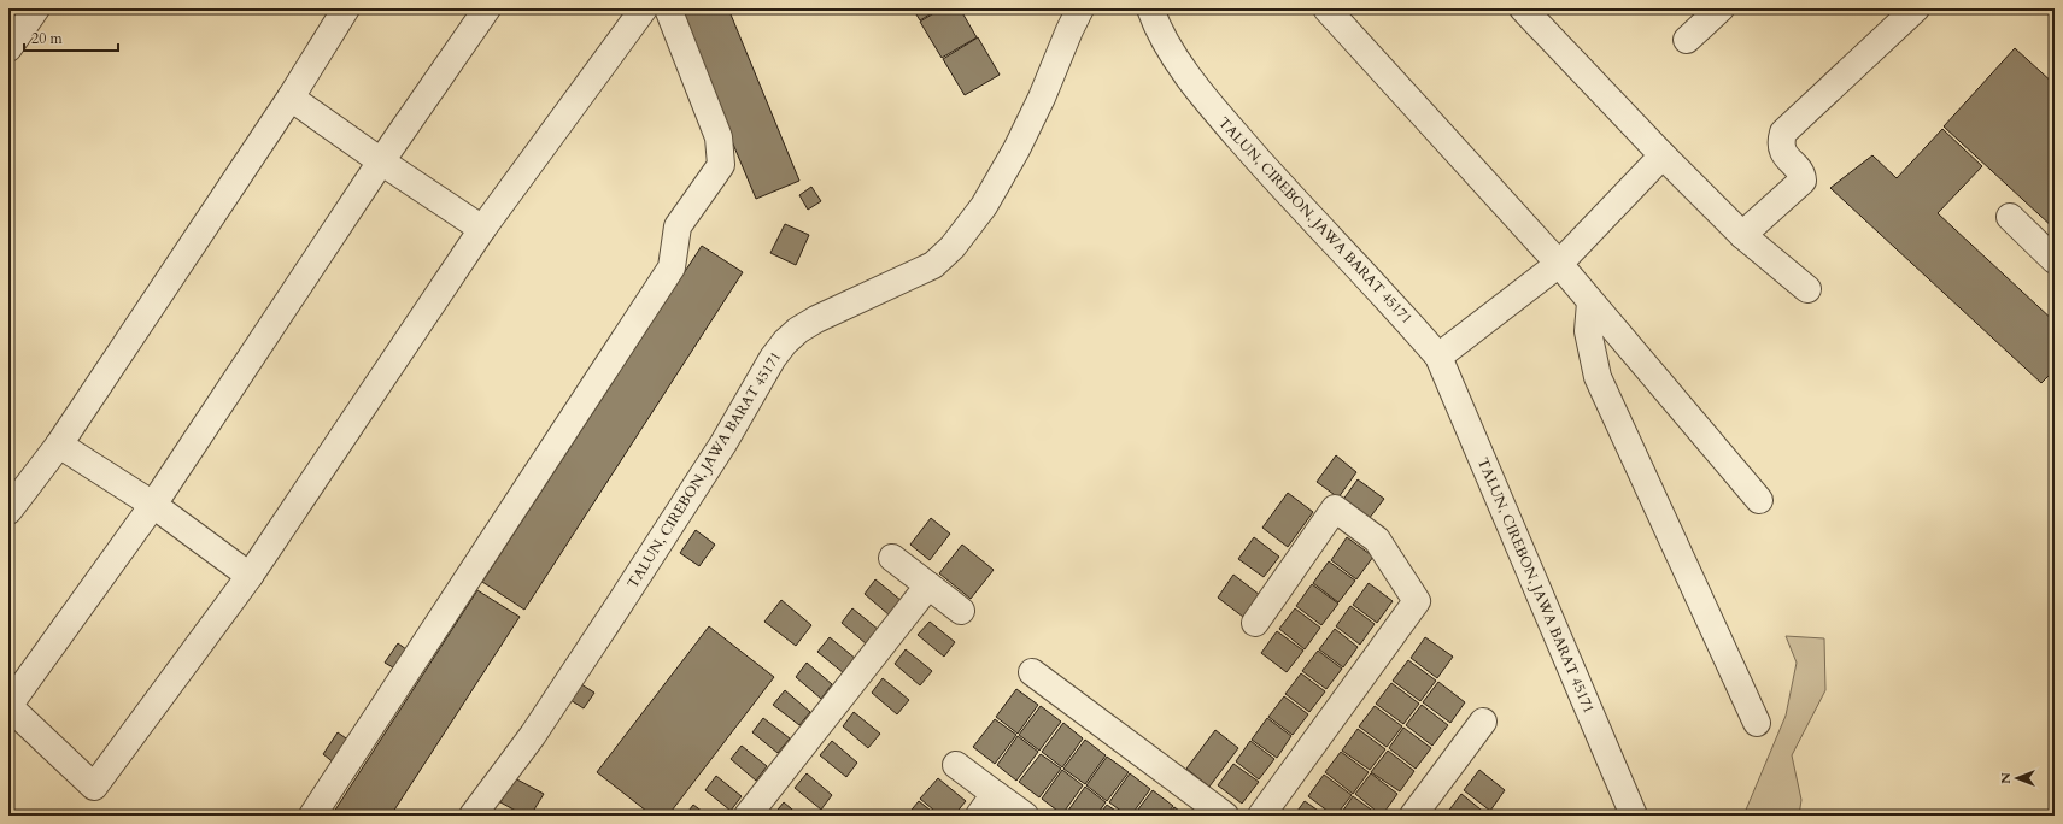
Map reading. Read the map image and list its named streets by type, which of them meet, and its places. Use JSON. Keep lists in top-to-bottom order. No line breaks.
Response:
{"streets":{"street":["TALUN, CIREBON, JAWA BARAT 45171"]},"scale_bar":"20 m","north":"left"}
